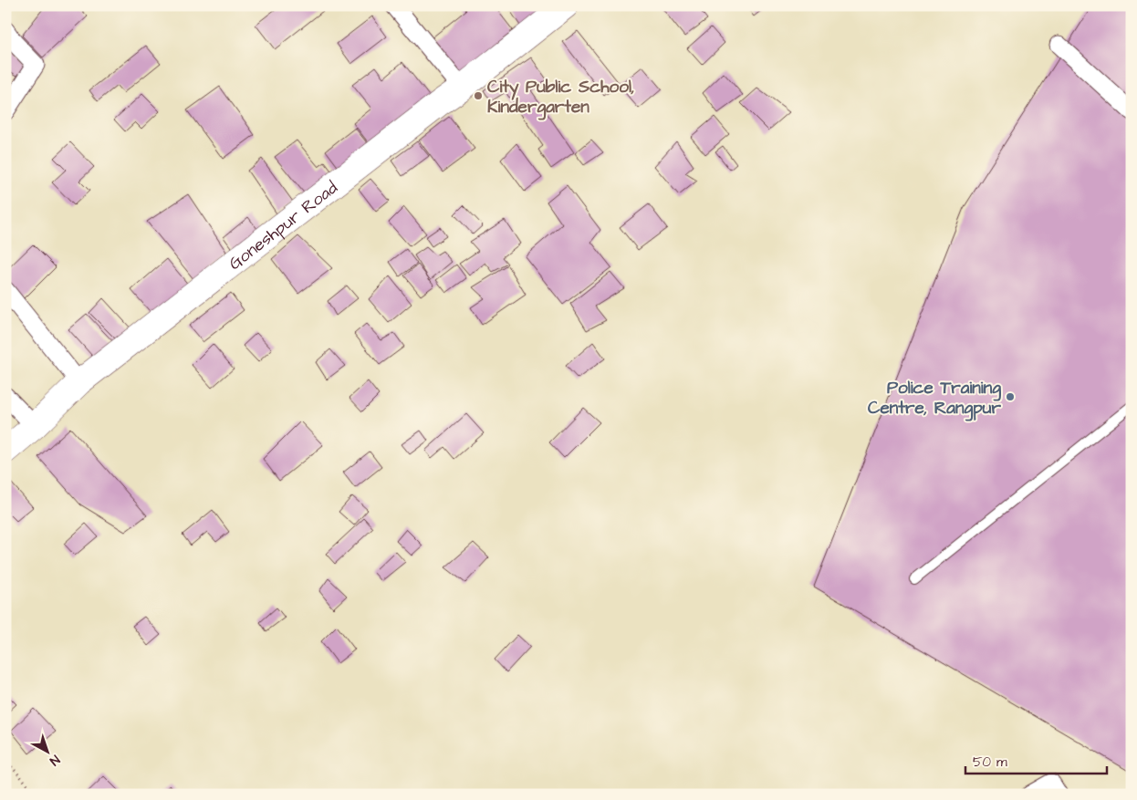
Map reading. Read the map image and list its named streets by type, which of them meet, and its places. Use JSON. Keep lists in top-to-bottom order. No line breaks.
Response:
{"streets":{"street":["Goneshpur Road"]},"places":["City Public School, Kindergarten","Police Training Centre, Rangpur"],"scale_bar":"50 m","north":"bottom right"}
